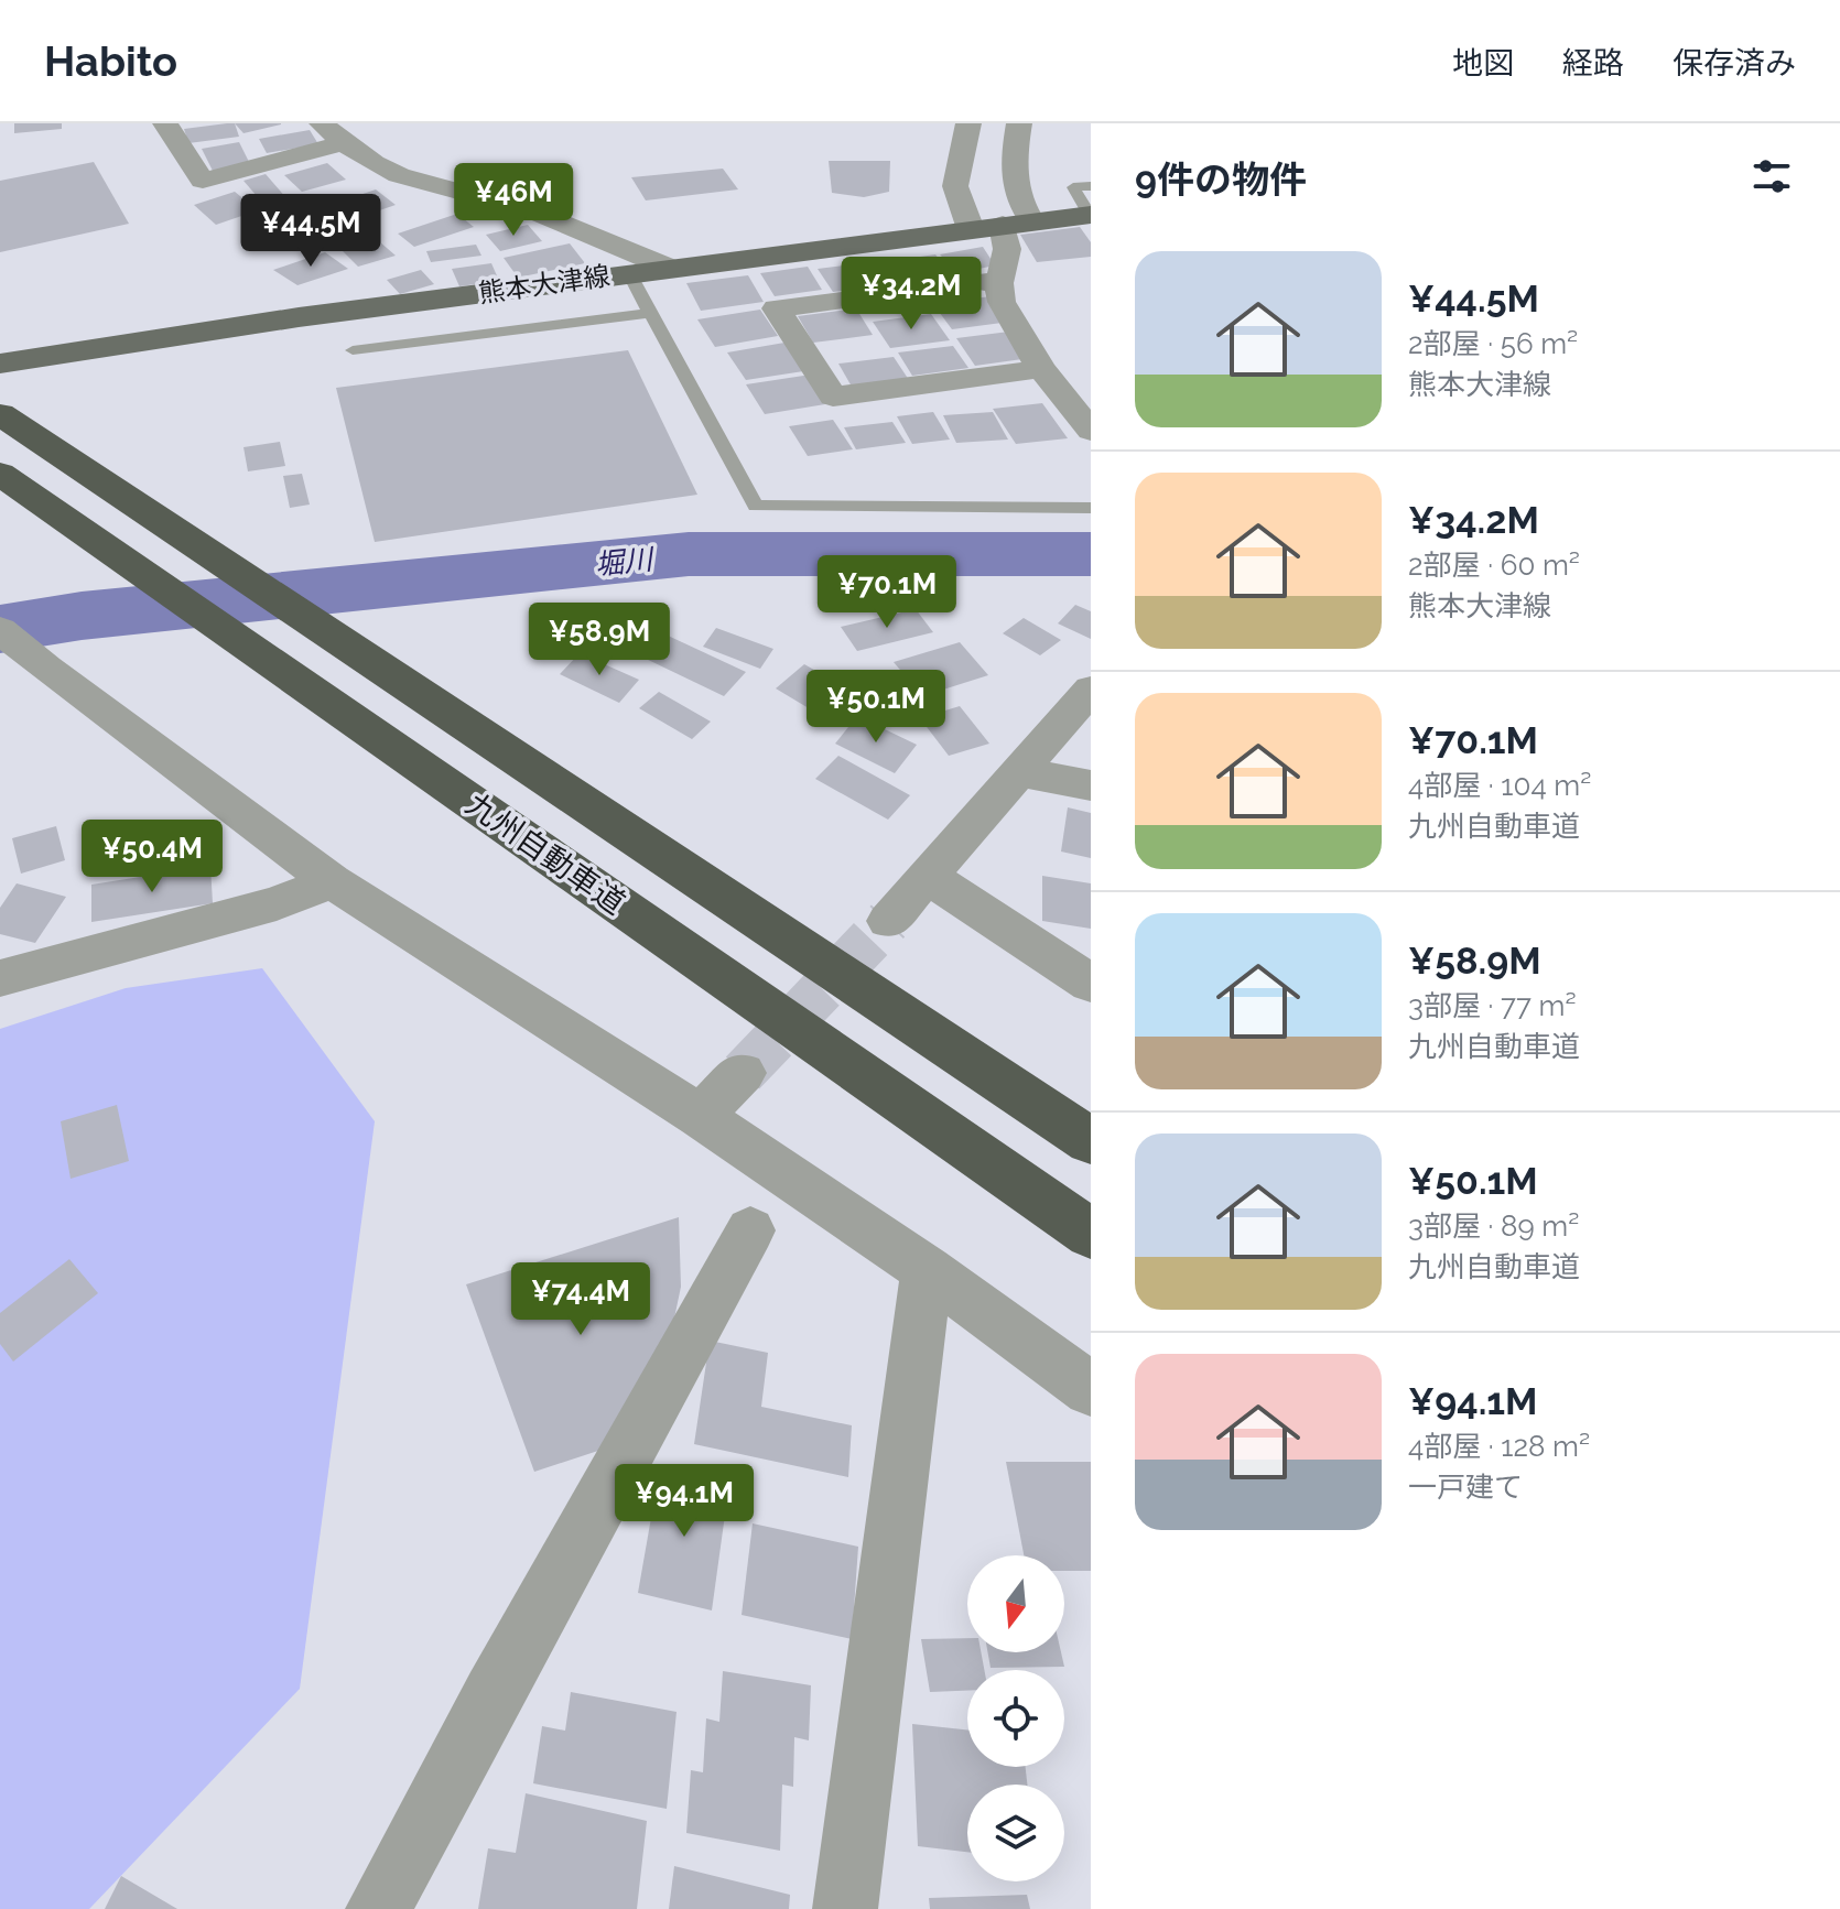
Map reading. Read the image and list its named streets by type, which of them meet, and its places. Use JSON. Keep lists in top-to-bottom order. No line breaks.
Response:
{"streets":{"highway":["九州自動車道"],"main road":["熊本大津線"]},"water":["堀川"],"north":"bottom","page":{"header":"Habito","nav":["地図","経路","保存済み"],"heading":"9件の物件","price":["¥46M","¥44.5M","¥34.2M","¥70.1M","¥58.9M","¥50.1M","¥50.4M","¥74.4M","¥94.1M"],"list":[{"name":"¥44.5M","note":"2部屋 · 56 m² · 熊本大津線"},{"name":"¥34.2M","note":"2部屋 · 60 m² · 熊本大津線"},{"name":"¥70.1M","note":"4部屋 · 104 m² · 九州自動車道"},{"name":"¥58.9M","note":"3部屋 · 77 m² · 九州自動車道"},{"name":"¥50.1M","note":"3部屋 · 89 m² · 九州自動車道"},{"name":"¥94.1M","note":"4部屋 · 128 m² · 一戸建て"}]}}
